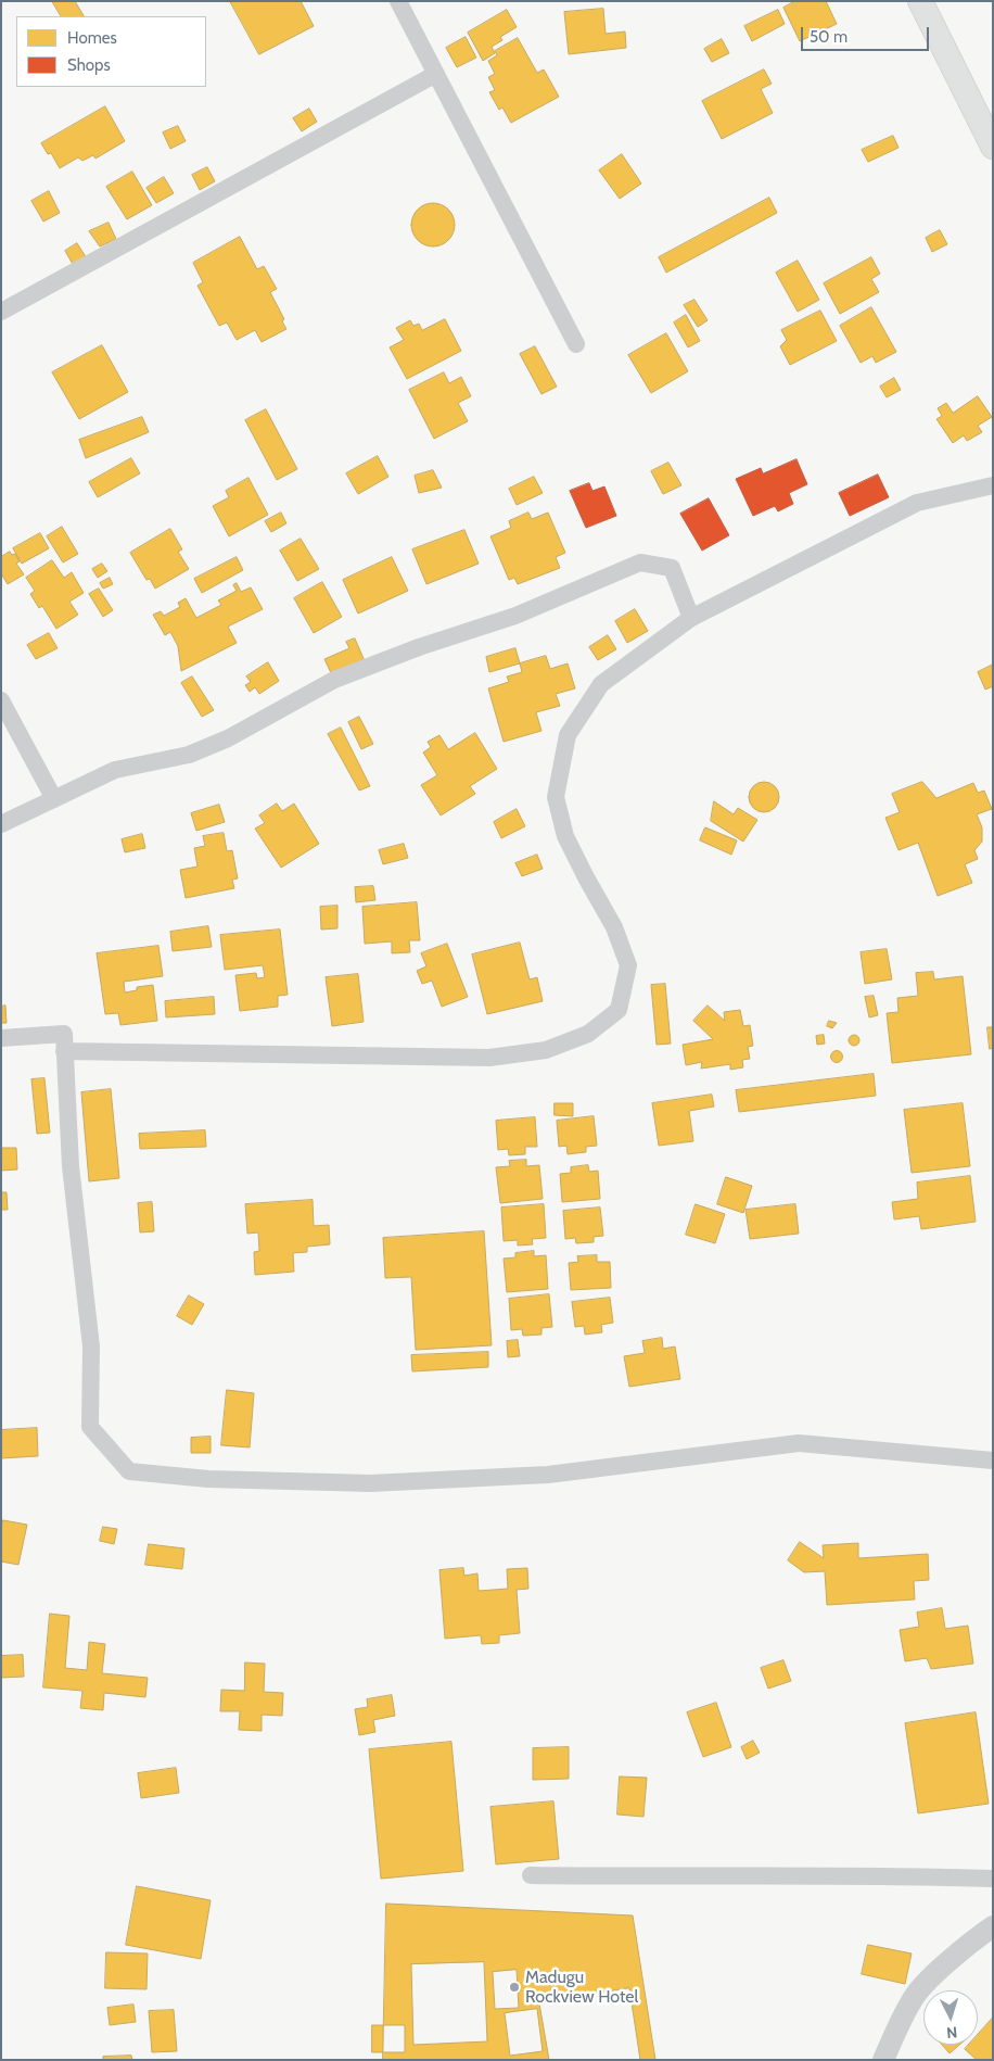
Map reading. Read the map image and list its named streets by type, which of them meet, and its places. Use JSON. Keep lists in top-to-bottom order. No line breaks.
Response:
{"places":["Madugu Rockview Hotel"],"legend":["Homes","Shops"],"scale_bar":"50 m","north":"bottom"}
